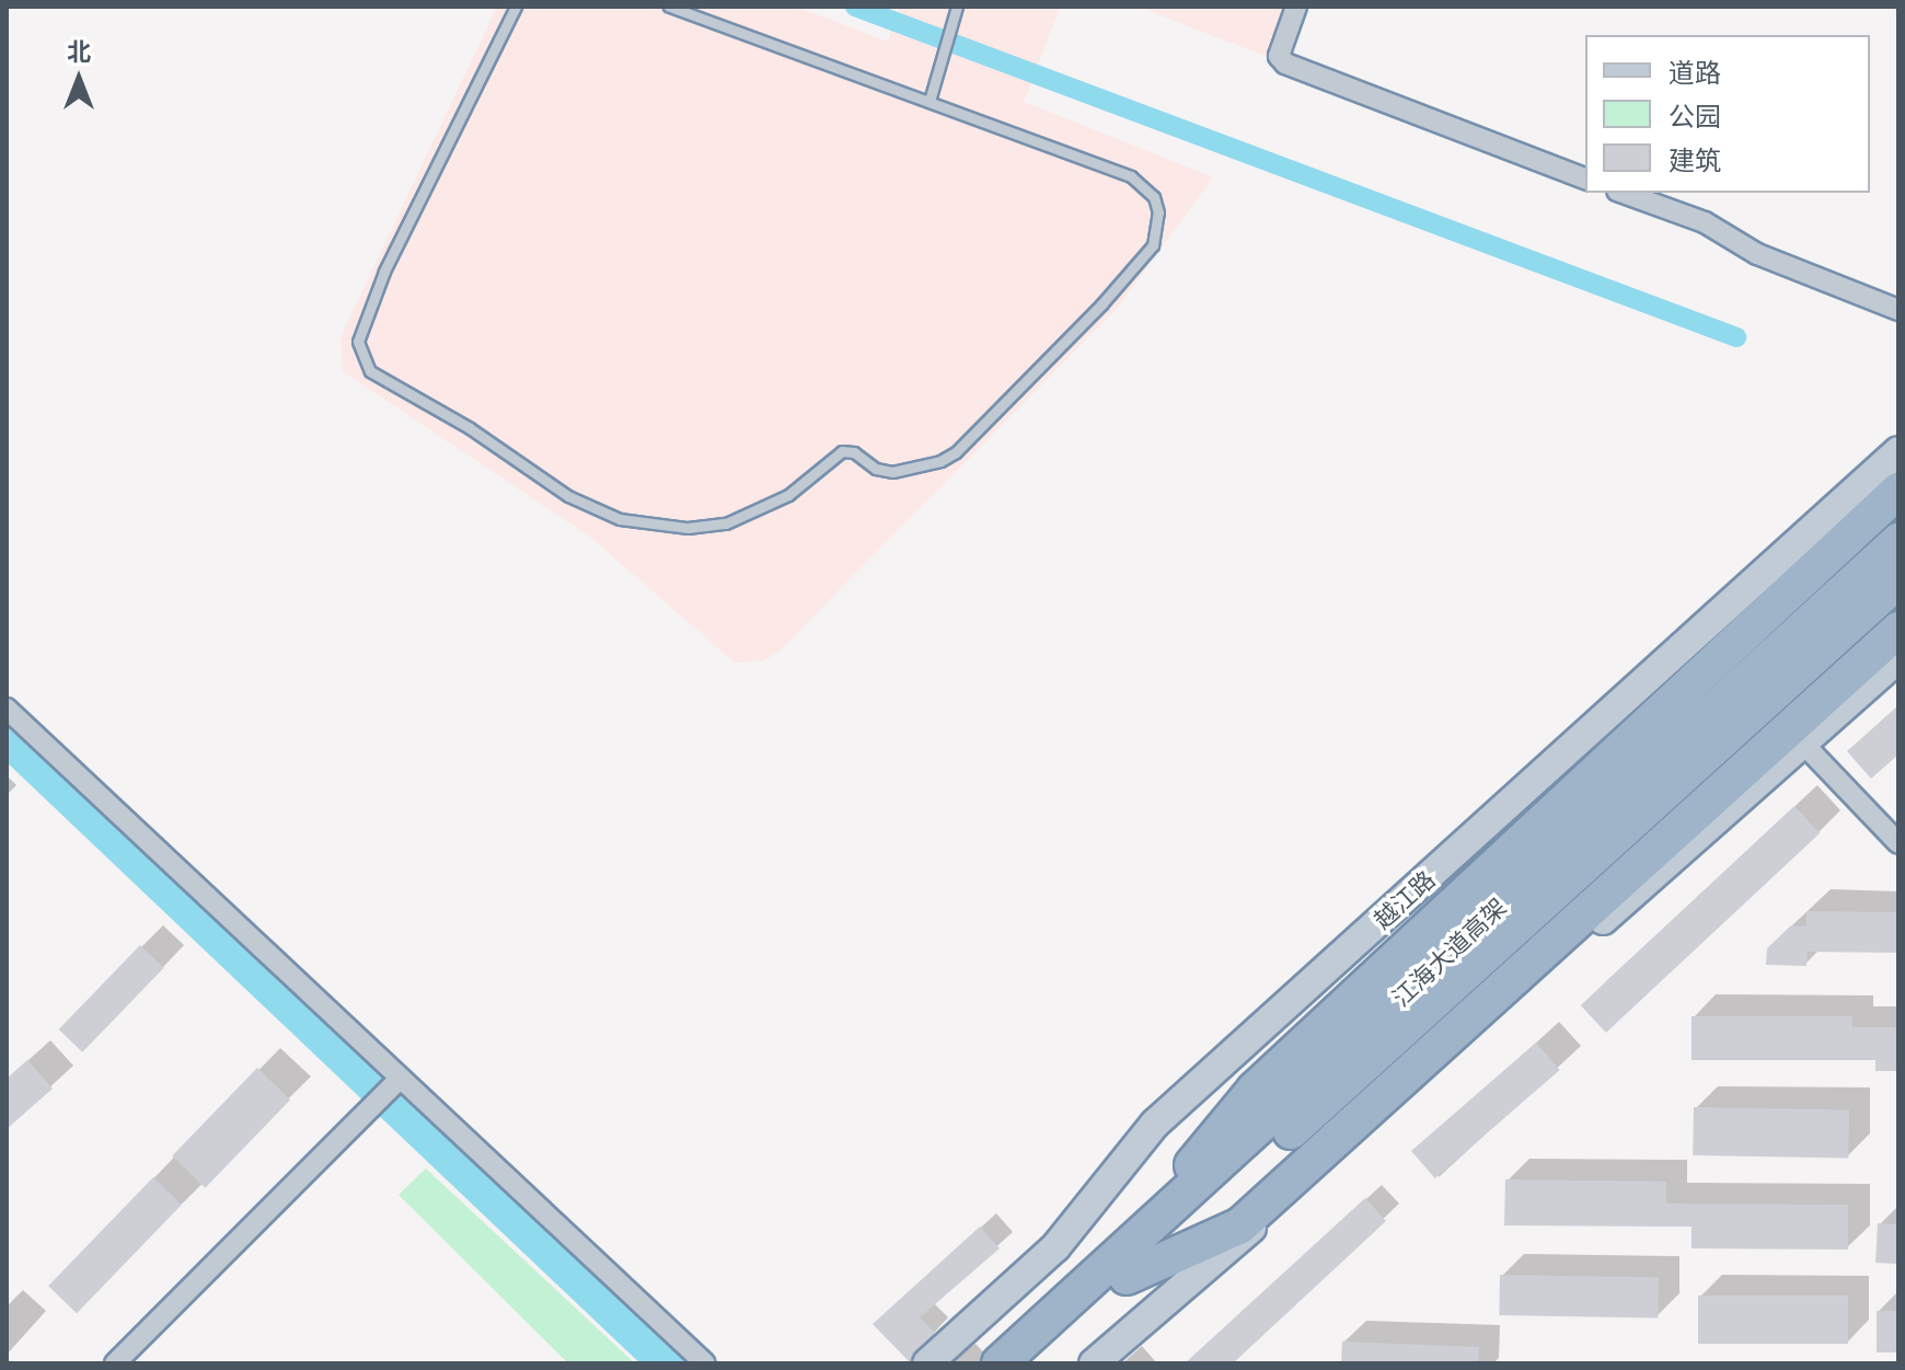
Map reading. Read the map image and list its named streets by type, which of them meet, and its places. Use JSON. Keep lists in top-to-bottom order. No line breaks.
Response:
{"streets":{"highway":["江海大道高架"],"main road":["越江路"]},"legend":["道路","公园","建筑"],"north":"top"}
